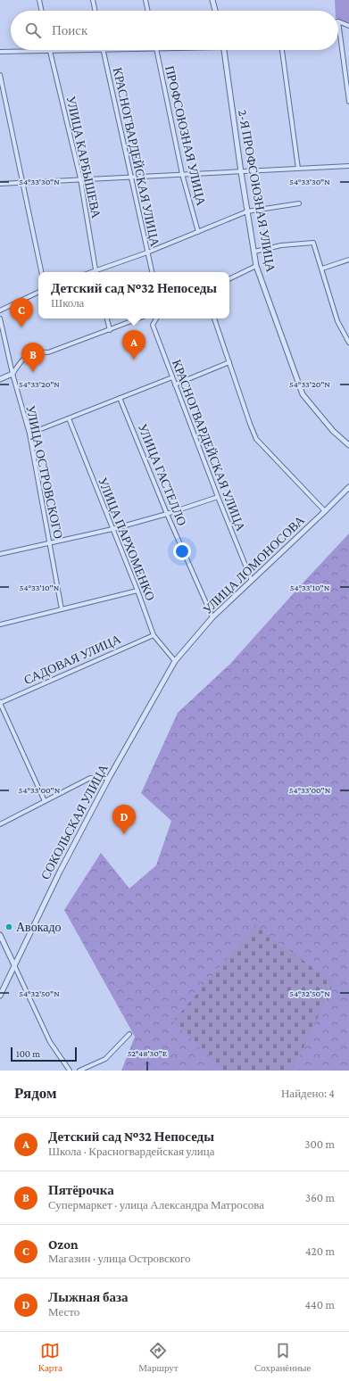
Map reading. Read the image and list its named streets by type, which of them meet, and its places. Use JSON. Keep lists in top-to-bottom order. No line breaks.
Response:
{"streets":{"street":["ПРОФСОЮЗНАЯ УЛИЦА","УЛИЦА КАРБЫШЕВА","КРАСНОГВАРДЕЙСКАЯ УЛИЦА","2-Я ПРОФСОЮЗНАЯ УЛИЦА","УЛИЦА ОСТРОВСКОГО","УЛИЦА ГАСТЕЛЛО","УЛИЦА ПАРХОМЕНКО","УЛИЦА ЛОМОНОСОВА","САДОВАЯ УЛИЦА","СОКОЛЬСКАЯ УЛИЦА"]},"crossings":[["КРАСНОГВАРДЕЙСКАЯ УЛИЦА","УЛИЦА ЛОМОНОСОВА"],["УЛИЦА ГАСТЕЛЛО","УЛИЦА ЛОМОНОСОВА"],["УЛИЦА ПАРХОМЕНКО","УЛИЦА ЛОМОНОСОВА"],["УЛИЦА ПАРХОМЕНКО","САДОВАЯ УЛИЦА"],["УЛИЦА ПАРХОМЕНКО","СОКОЛЬСКАЯ УЛИЦА"],["УЛИЦА ЛОМОНОСОВА","СОКОЛЬСКАЯ УЛИЦА"]],"places":["Авокадо"],"scale_bar":"100 m","page":{"search":"Поиск","popup":["Детский сад №32 Непоседы","Школа"],"pins":["C","A","B","D"],"scale":"100 m","heading":["Рядом","Найдено: 4"],"list":[{"mark":"A","name":"Детский сад №32 Непоседы","note":"Школа · Красногвардейская улица","value":"300 m"},{"mark":"B","name":"Пятёрочка","note":"Супермаркет · улица Александра Матросова","value":"360 m"},{"mark":"C","name":"Ozon","note":"Магазин · улица Островского","value":"420 m"},{"mark":"D","name":"Лыжная база","note":"Место","value":"440 m"}],"nav":["Карта","Маршрут","Сохранённые"]},"coordinates":["54°33'30\"N","54°33'20\"N","54°33'10\"N","54°33'00\"N","54°32'50\"N","52°48'30\"E"]}
